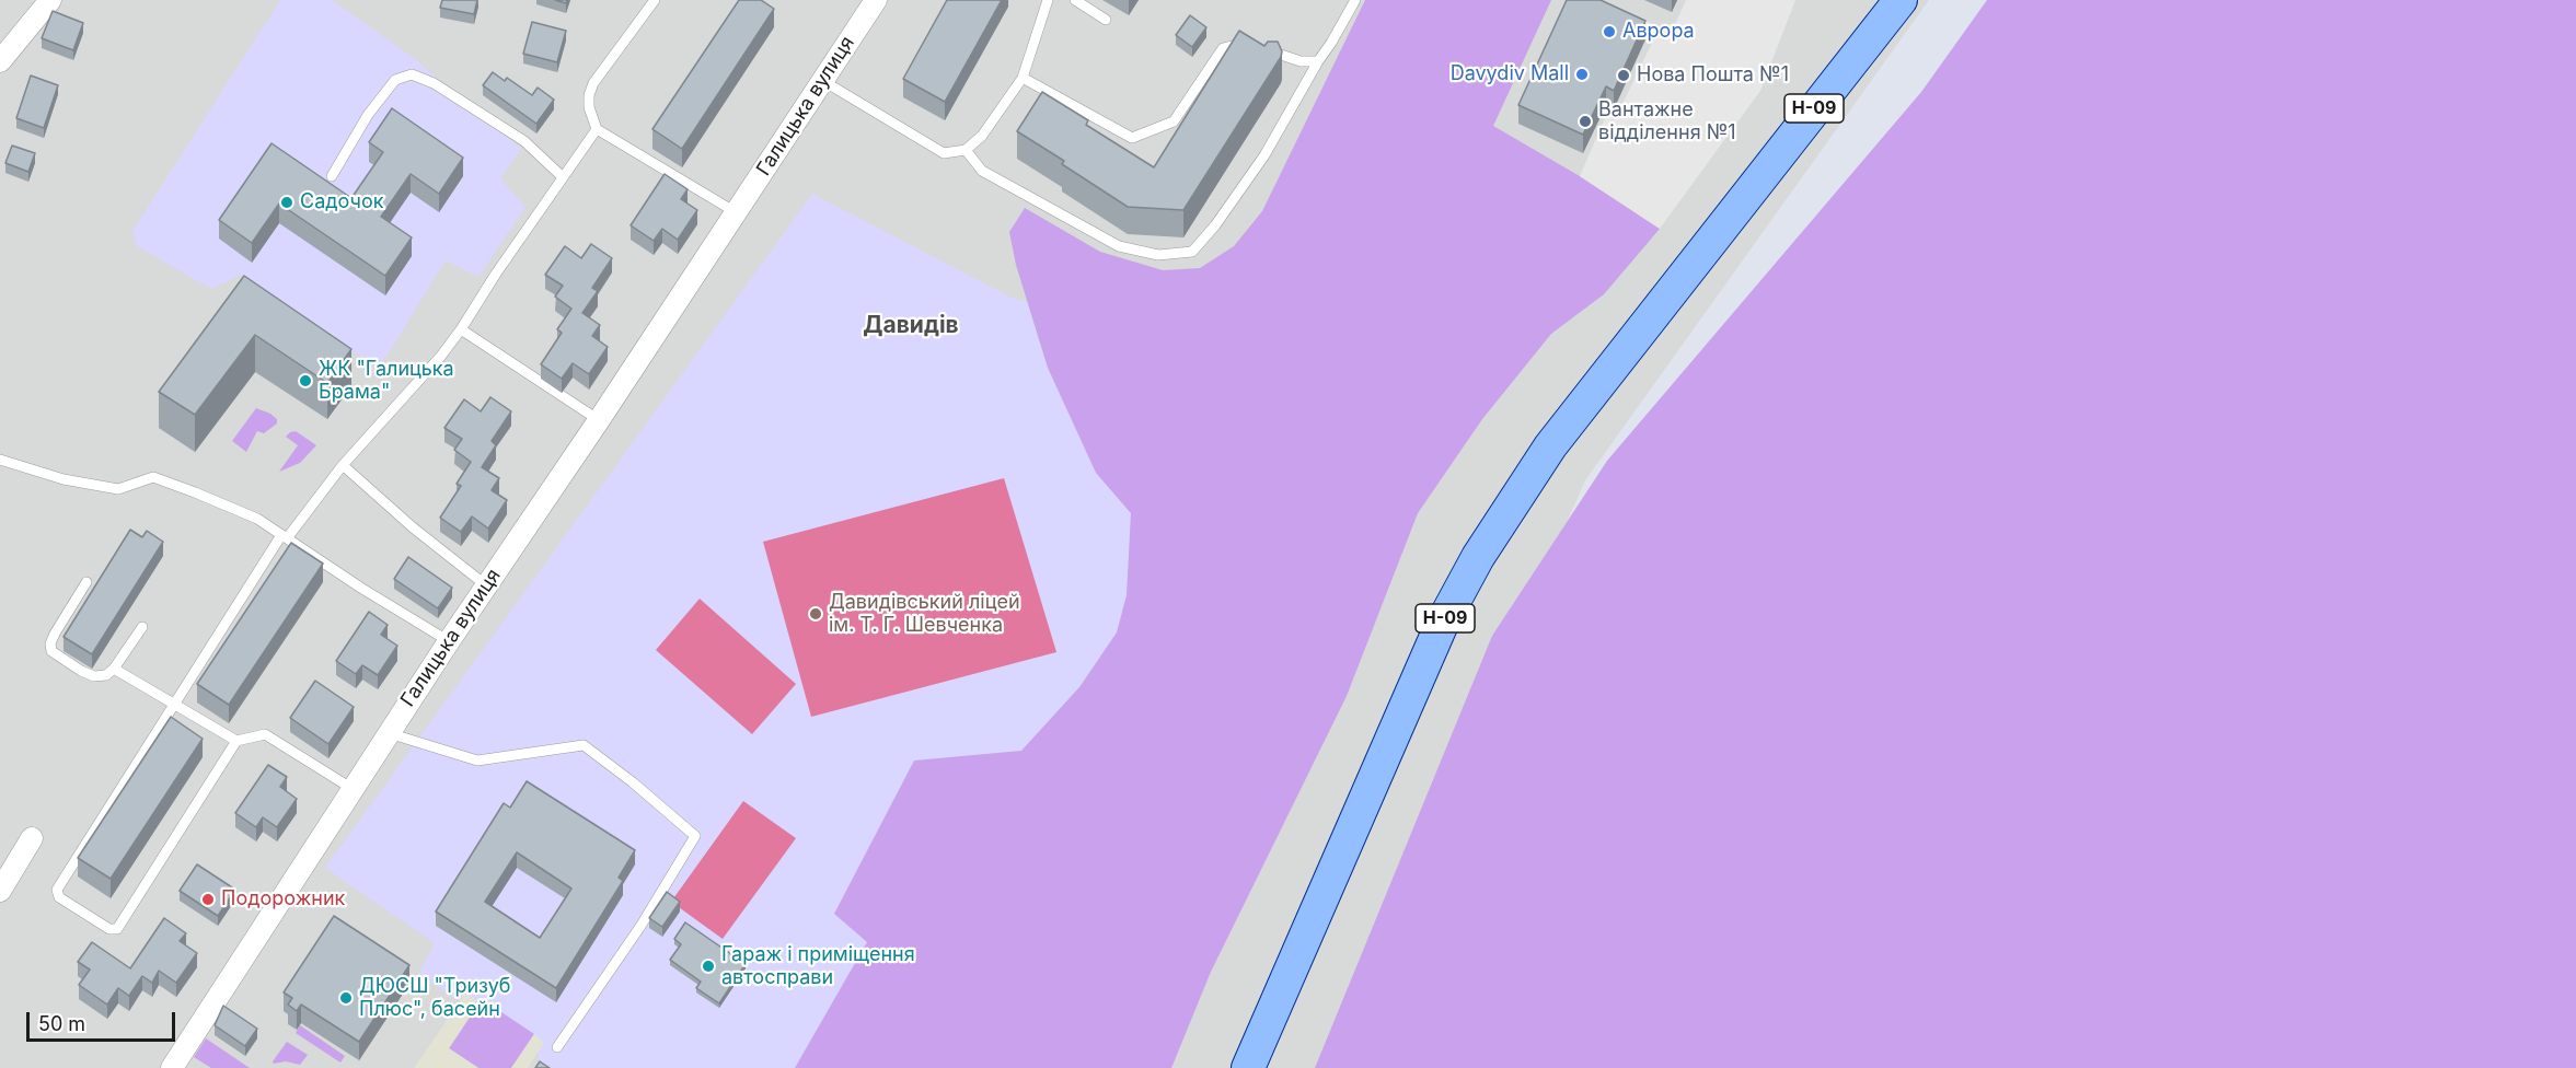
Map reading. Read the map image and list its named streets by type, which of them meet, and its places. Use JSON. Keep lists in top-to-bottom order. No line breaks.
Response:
{"streets":{"main road":["Н-09"],"street":["Галицька вулиця"]},"districts":["Давидів"],"places":["Аврора","Davydiv Mall","Нова Пошта №1","Вантажне відділення №1","Садочок","ЖК \"Галицька Брама\"","Давидівський ліцей ім. Т. Г. Шевченка","Подорожник","Гараж і приміщення автосправи","ДЮСШ \"Тризуб Плюс\", басейн"],"scale_bar":"50 m"}
